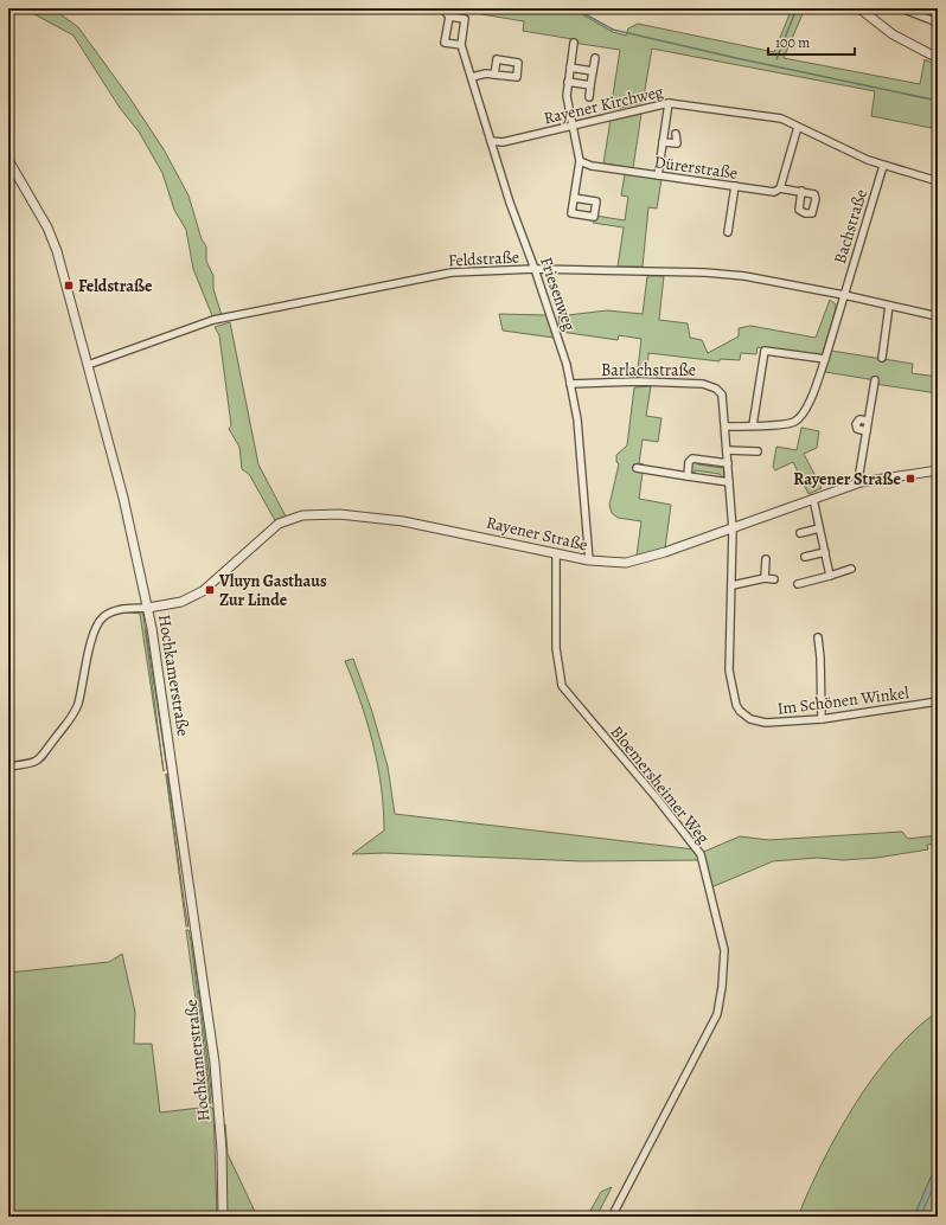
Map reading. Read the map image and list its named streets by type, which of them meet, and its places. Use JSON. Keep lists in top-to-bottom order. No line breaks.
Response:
{"streets":{"street":["Rayener Kirchweg","Dürerstraße","Bachstraße","Feldstraße","Friesenweg","Barlachstraße","Rayener Straße","Hochkamerstraße","Im Schönen Winkel","Bloemersheimer Weg"]},"crossings":[["Rayener Kirchweg","Bachstraße"],["Rayener Kirchweg","Friesenweg"],["Bachstraße","Feldstraße"],["Bachstraße","Barlachstraße"],["Feldstraße","Friesenweg"],["Feldstraße","Hochkamerstraße"],["Friesenweg","Barlachstraße"],["Friesenweg","Rayener Straße"],["Barlachstraße","Rayener Straße"],["Barlachstraße","Im Schönen Winkel"],["Rayener Straße","Hochkamerstraße"],["Rayener Straße","Im Schönen Winkel"],["Rayener Straße","Bloemersheimer Weg"]],"places":{"transit":["Feldstraße","Rayener Straße","Vluyn Gasthaus Zur Linde"]},"scale_bar":"100 m"}
